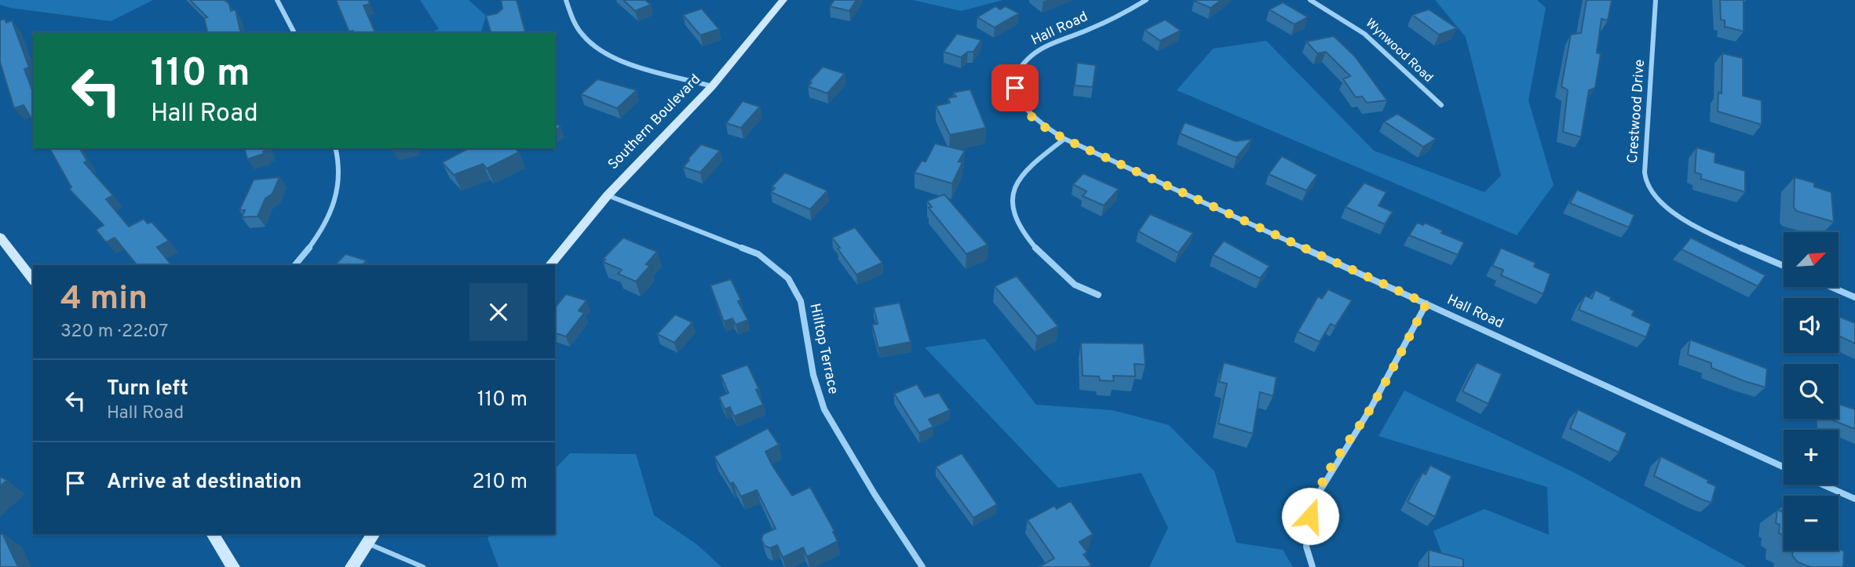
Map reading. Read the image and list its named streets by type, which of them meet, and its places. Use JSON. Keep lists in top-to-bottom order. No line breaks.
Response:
{"streets":{"main road":["Southern Boulevard"],"street":["Hall Road","Wynwood Road","Crestwood Drive","Hilltop Terrace"]},"crossings":[["Southern Boulevard","Hilltop Terrace"]],"north":"top right","page":{"turn":["110 m","Hall Road"],"map_buttons":["+","−"],"heading":["4 min","320 m · 22:07"],"list":[{"name":"Turn left","note":"Hall Road","value":"110 m"},{"name":"Arrive at destination","value":"210 m"}]}}
